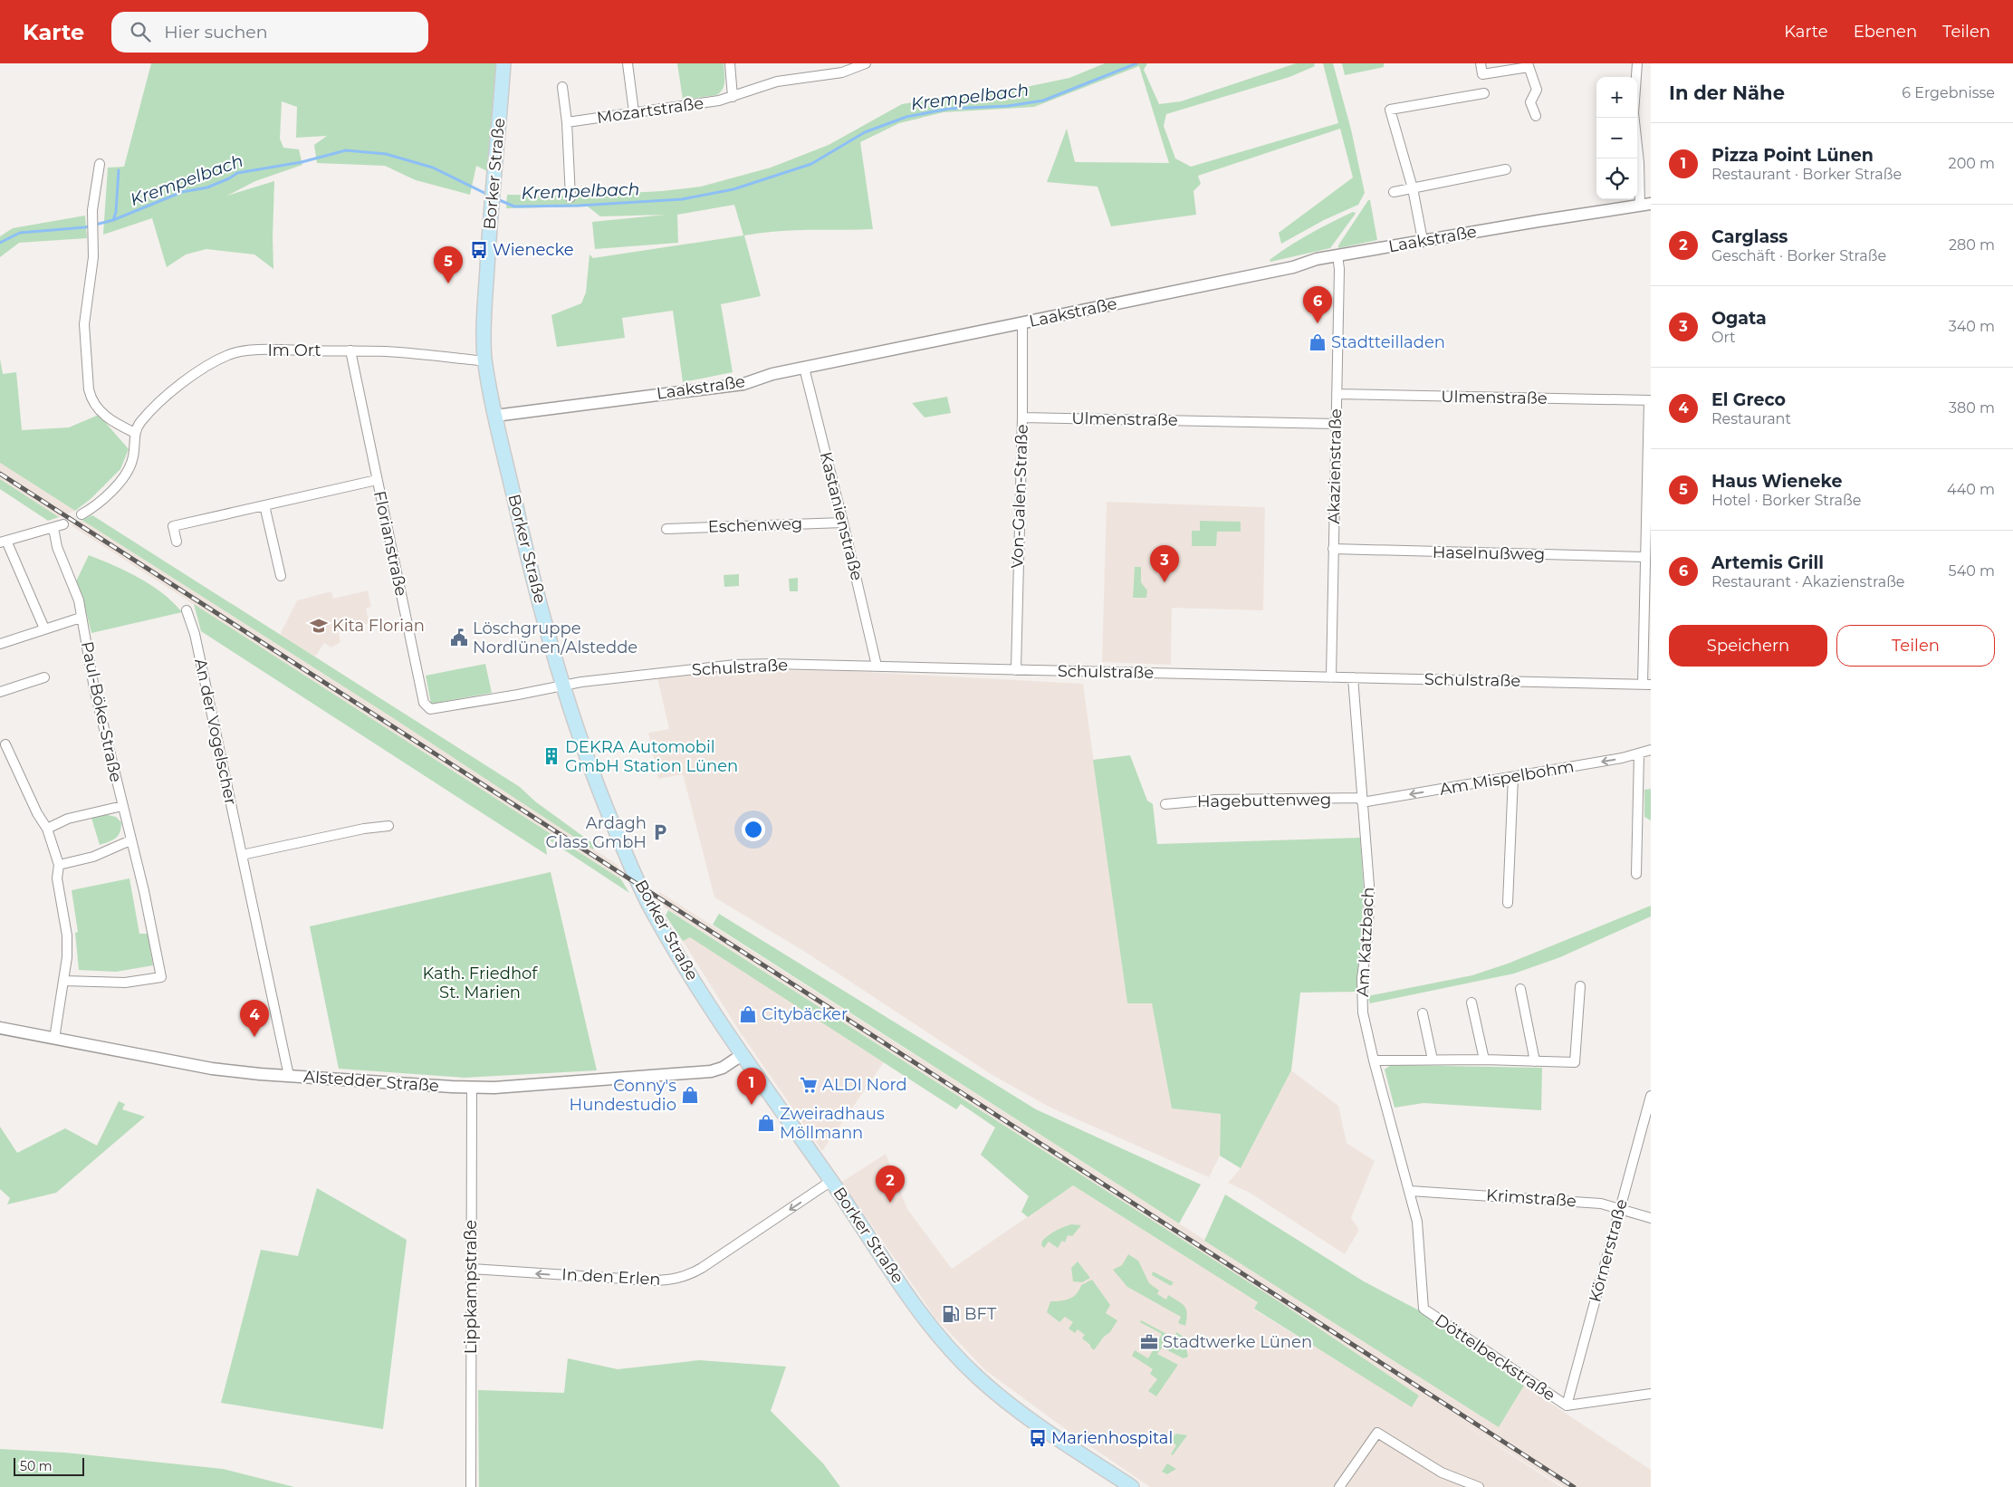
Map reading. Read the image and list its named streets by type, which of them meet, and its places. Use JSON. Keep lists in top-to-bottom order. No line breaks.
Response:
{"streets":{"main road":["Borker Straße"],"street":["Mozartstraße","Laakstraße","Im Ort","Ulmenstraße","Akazienstraße","Von-Galen-Straße","Kastanienstraße","Eschenweg","Florianstraße","Haselnußweg","Schulstraße","Paul-Böke-Straße","An der Vogelscher","Am Mispelbohm","Hagebuttenweg","Am Katzbach","Alstedder Straße","Krimstraße","Körnerstraße","In den Erlen","Lippkampstraße","Döttelbeckstraße"]},"crossings":[["Borker Straße","Laakstraße"],["Borker Straße","Im Ort"],["Borker Straße","Florianstraße"],["Borker Straße","Schulstraße"],["Borker Straße","Alstedder Straße"],["Borker Straße","In den Erlen"],["Laakstraße","Akazienstraße"],["Laakstraße","Von-Galen-Straße"],["Laakstraße","Kastanienstraße"],["Im Ort","Florianstraße"],["Ulmenstraße","Akazienstraße"],["Ulmenstraße","Von-Galen-Straße"],["Akazienstraße","Haselnußweg"],["Akazienstraße","Schulstraße"],["Von-Galen-Straße","Schulstraße"],["Kastanienstraße","Eschenweg"],["Kastanienstraße","Schulstraße"],["Florianstraße","Schulstraße"],["Schulstraße","Am Katzbach"],["An der Vogelscher","Alstedder Straße"],["Am Mispelbohm","Hagebuttenweg"],["Am Mispelbohm","Am Katzbach"],["Hagebuttenweg","Am Katzbach"],["Am Katzbach","Krimstraße"],["Am Katzbach","Döttelbeckstraße"],["Alstedder Straße","Lippkampstraße"],["Krimstraße","Körnerstraße"],["Körnerstraße","Döttelbeckstraße"],["In den Erlen","Lippkampstraße"]],"one_way":["Am Mispelbohm","In den Erlen"],"water":["Krempelbach"],"parks":["Kath. Friedhof St. Marien"],"places":{"bus stop":["Wienecke","Marienhospital"],"shop":["Stadtteilladen","Citybäcker","Conny's Hundestudio","Zweiradhaus Möllmann"],"school or university":["Kita Florian"],"public building":["Löschgruppe Nordlünen/Alstedde"],"building":["DEKRA Automobil GmbH Station Lünen"],"parking":["Ardagh Glass GmbH"],"supermarket":["ALDI Nord"],"fuel station":["BFT"],"office":["Stadtwerke Lünen"]},"scale_bar":"50 m","page":{"header":"Karte","search":"Hier suchen","nav":["Karte","Ebenen","Teilen"],"heading":["In der Nähe","6 Ergebnisse"],"map_buttons":["+","−"],"list":[{"mark":"1","name":"Pizza Point Lünen","note":"Restaurant · Borker Straße","value":"200 m"},{"mark":"2","name":"Carglass","note":"Geschäft · Borker Straße","value":"280 m"},{"mark":"3","name":"Ogata","note":"Ort","value":"340 m"},{"mark":"4","name":"El Greco","note":"Restaurant","value":"380 m"},{"mark":"5","name":"Haus Wieneke","note":"Hotel · Borker Straße","value":"440 m"},{"mark":"6","name":"Artemis Grill","note":"Restaurant · Akazienstraße","value":"540 m"}],"pins":["5","6","3","4","1","2"],"buttons":["Speichern","Teilen"],"scale":"50 m"}}
